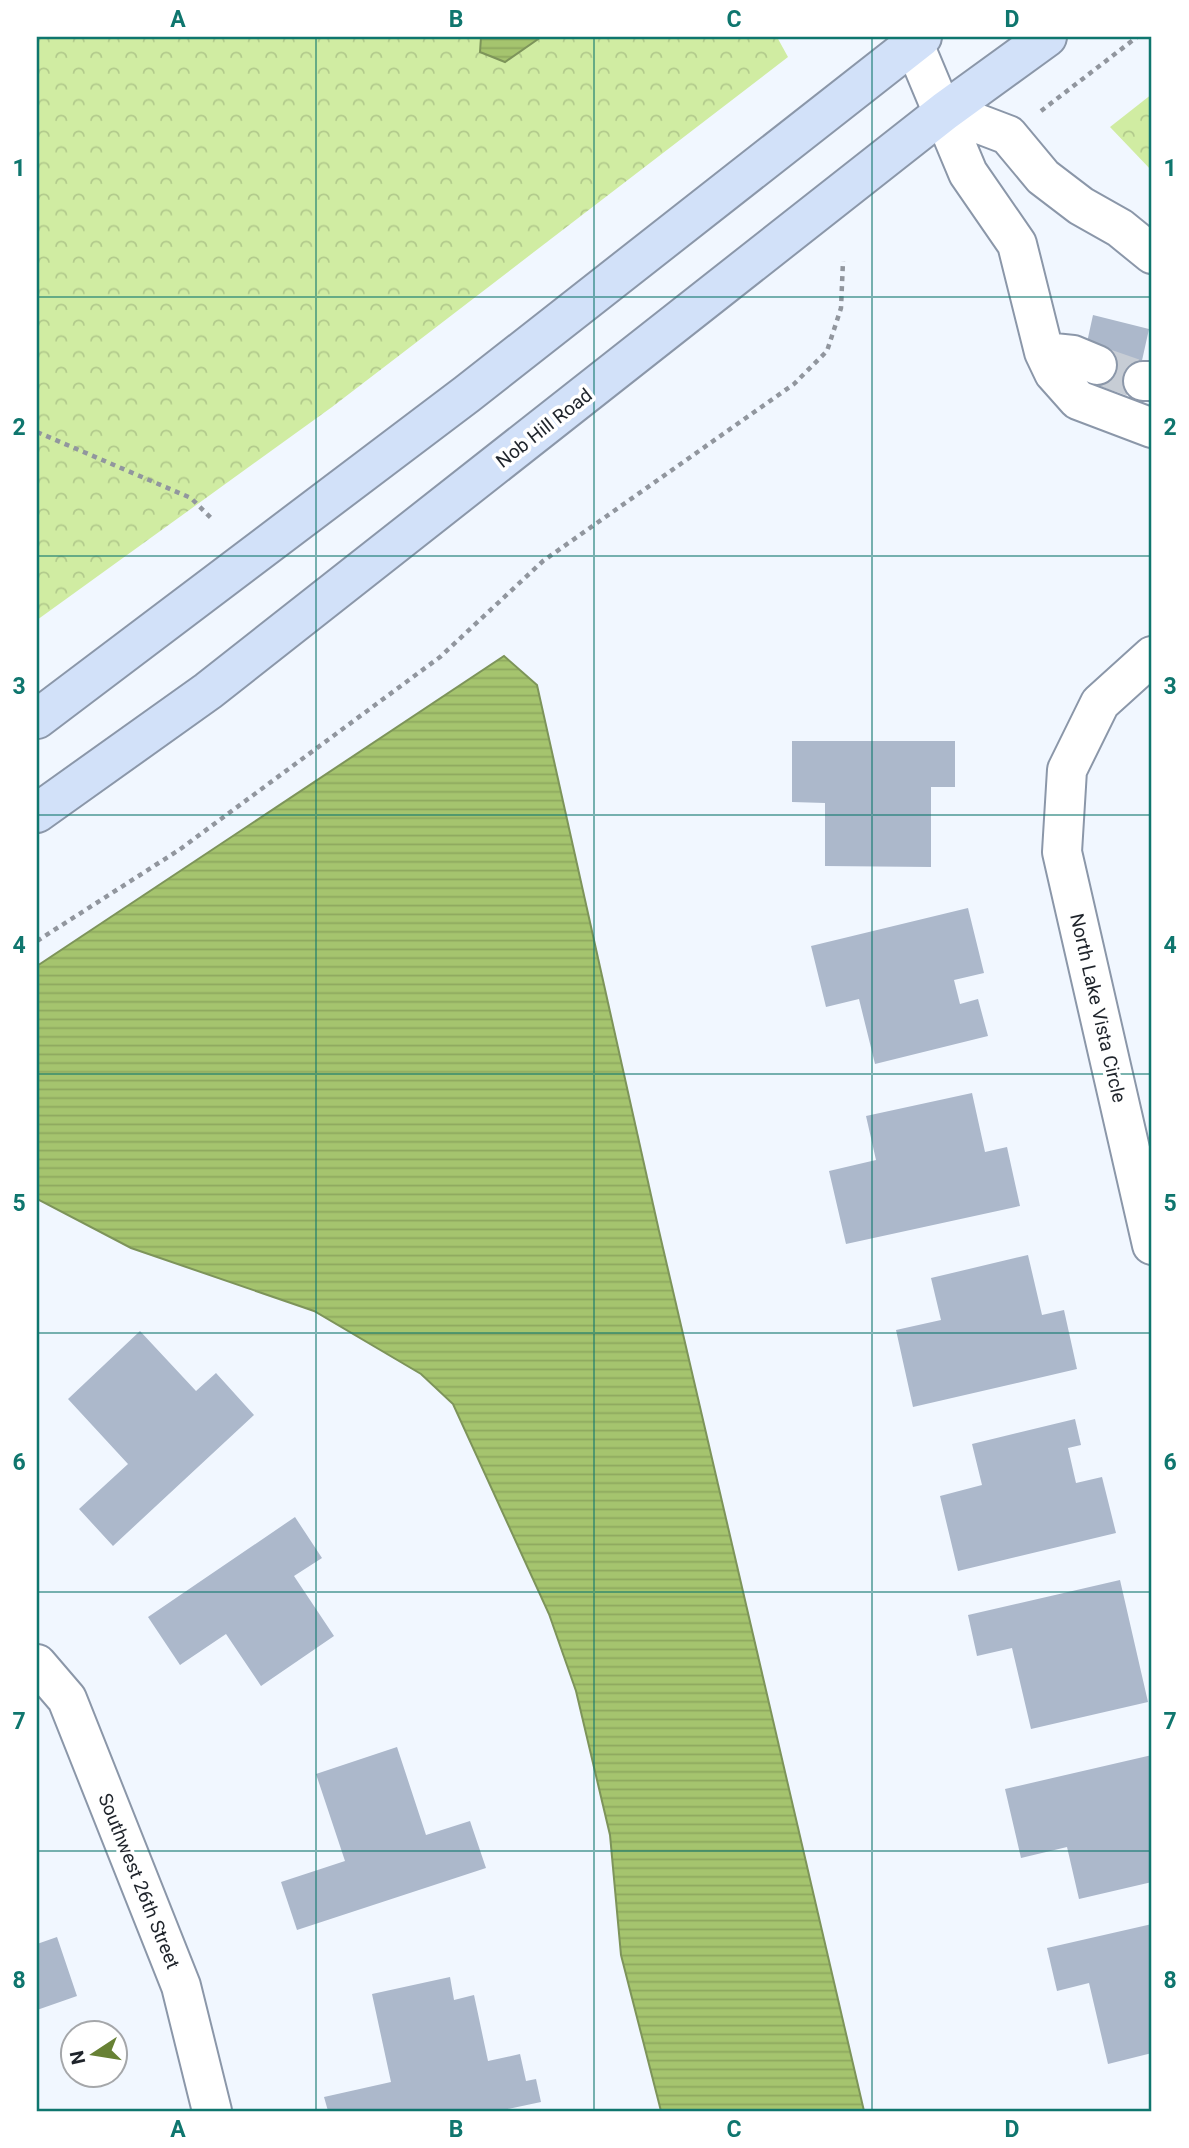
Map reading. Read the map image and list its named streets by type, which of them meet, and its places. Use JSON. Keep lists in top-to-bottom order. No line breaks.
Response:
{"streets":{"main road":["Nob Hill Road"],"street":["North Lake Vista Circle","Southwest 26th Street"]},"north":"left","grid":{"columns":["A","B","C","D"],"rows":["1","2","3","4","5","6","7","8"]}}
